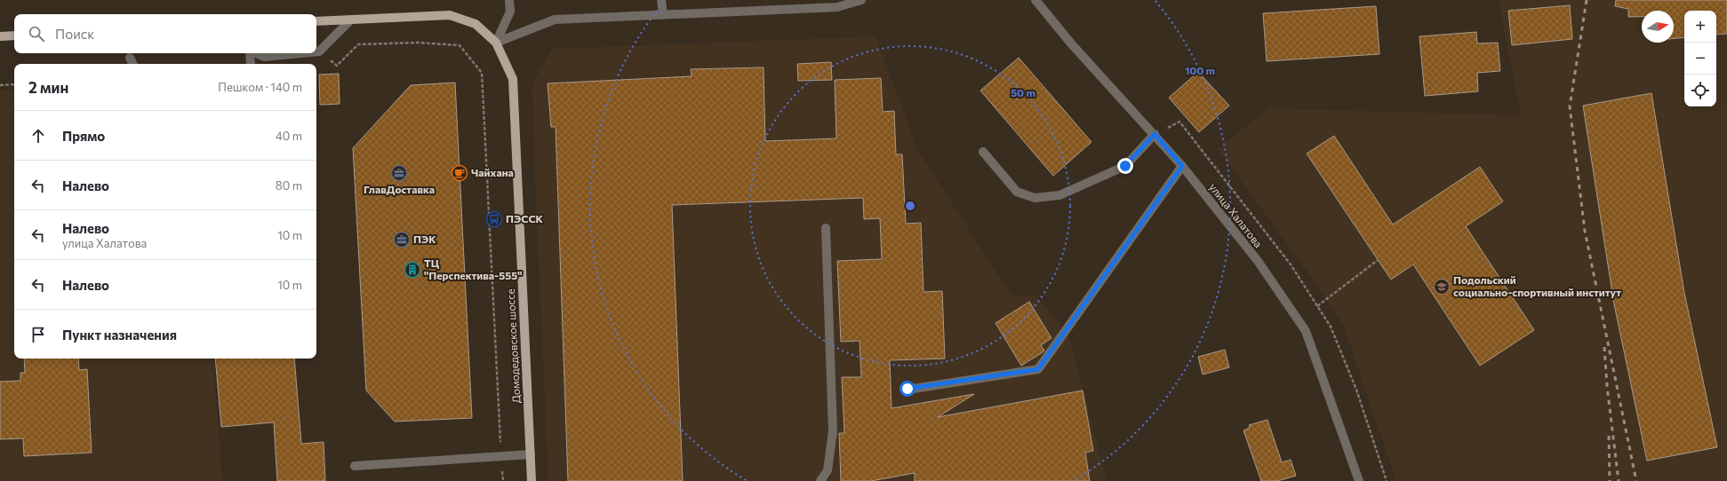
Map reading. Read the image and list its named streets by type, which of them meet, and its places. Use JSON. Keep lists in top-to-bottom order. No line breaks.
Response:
{"streets":{"main road":["Домодедовское шоссе"],"street":["улица Халатова"]},"places":{"office":["ГлавДоставка","ПЭК"],"cafe":["Чайхана"],"bus stop":["ПЭССК"],"building":["ТЦ \"Перспектива-555\""],"school or university":["Подольский социально-спортивный институт"]},"north":"right","page":{"map_buttons":["+","−"],"search":"Поиск","heading":["2 мин","Пешком · 140 m"],"list":[["Прямо","40 m"],["Налево","80 m"],["Налево","улица Халатова","10 m"],["Налево","10 m"],"Пункт назначения"]},"rings":["100 m","50 m"]}
